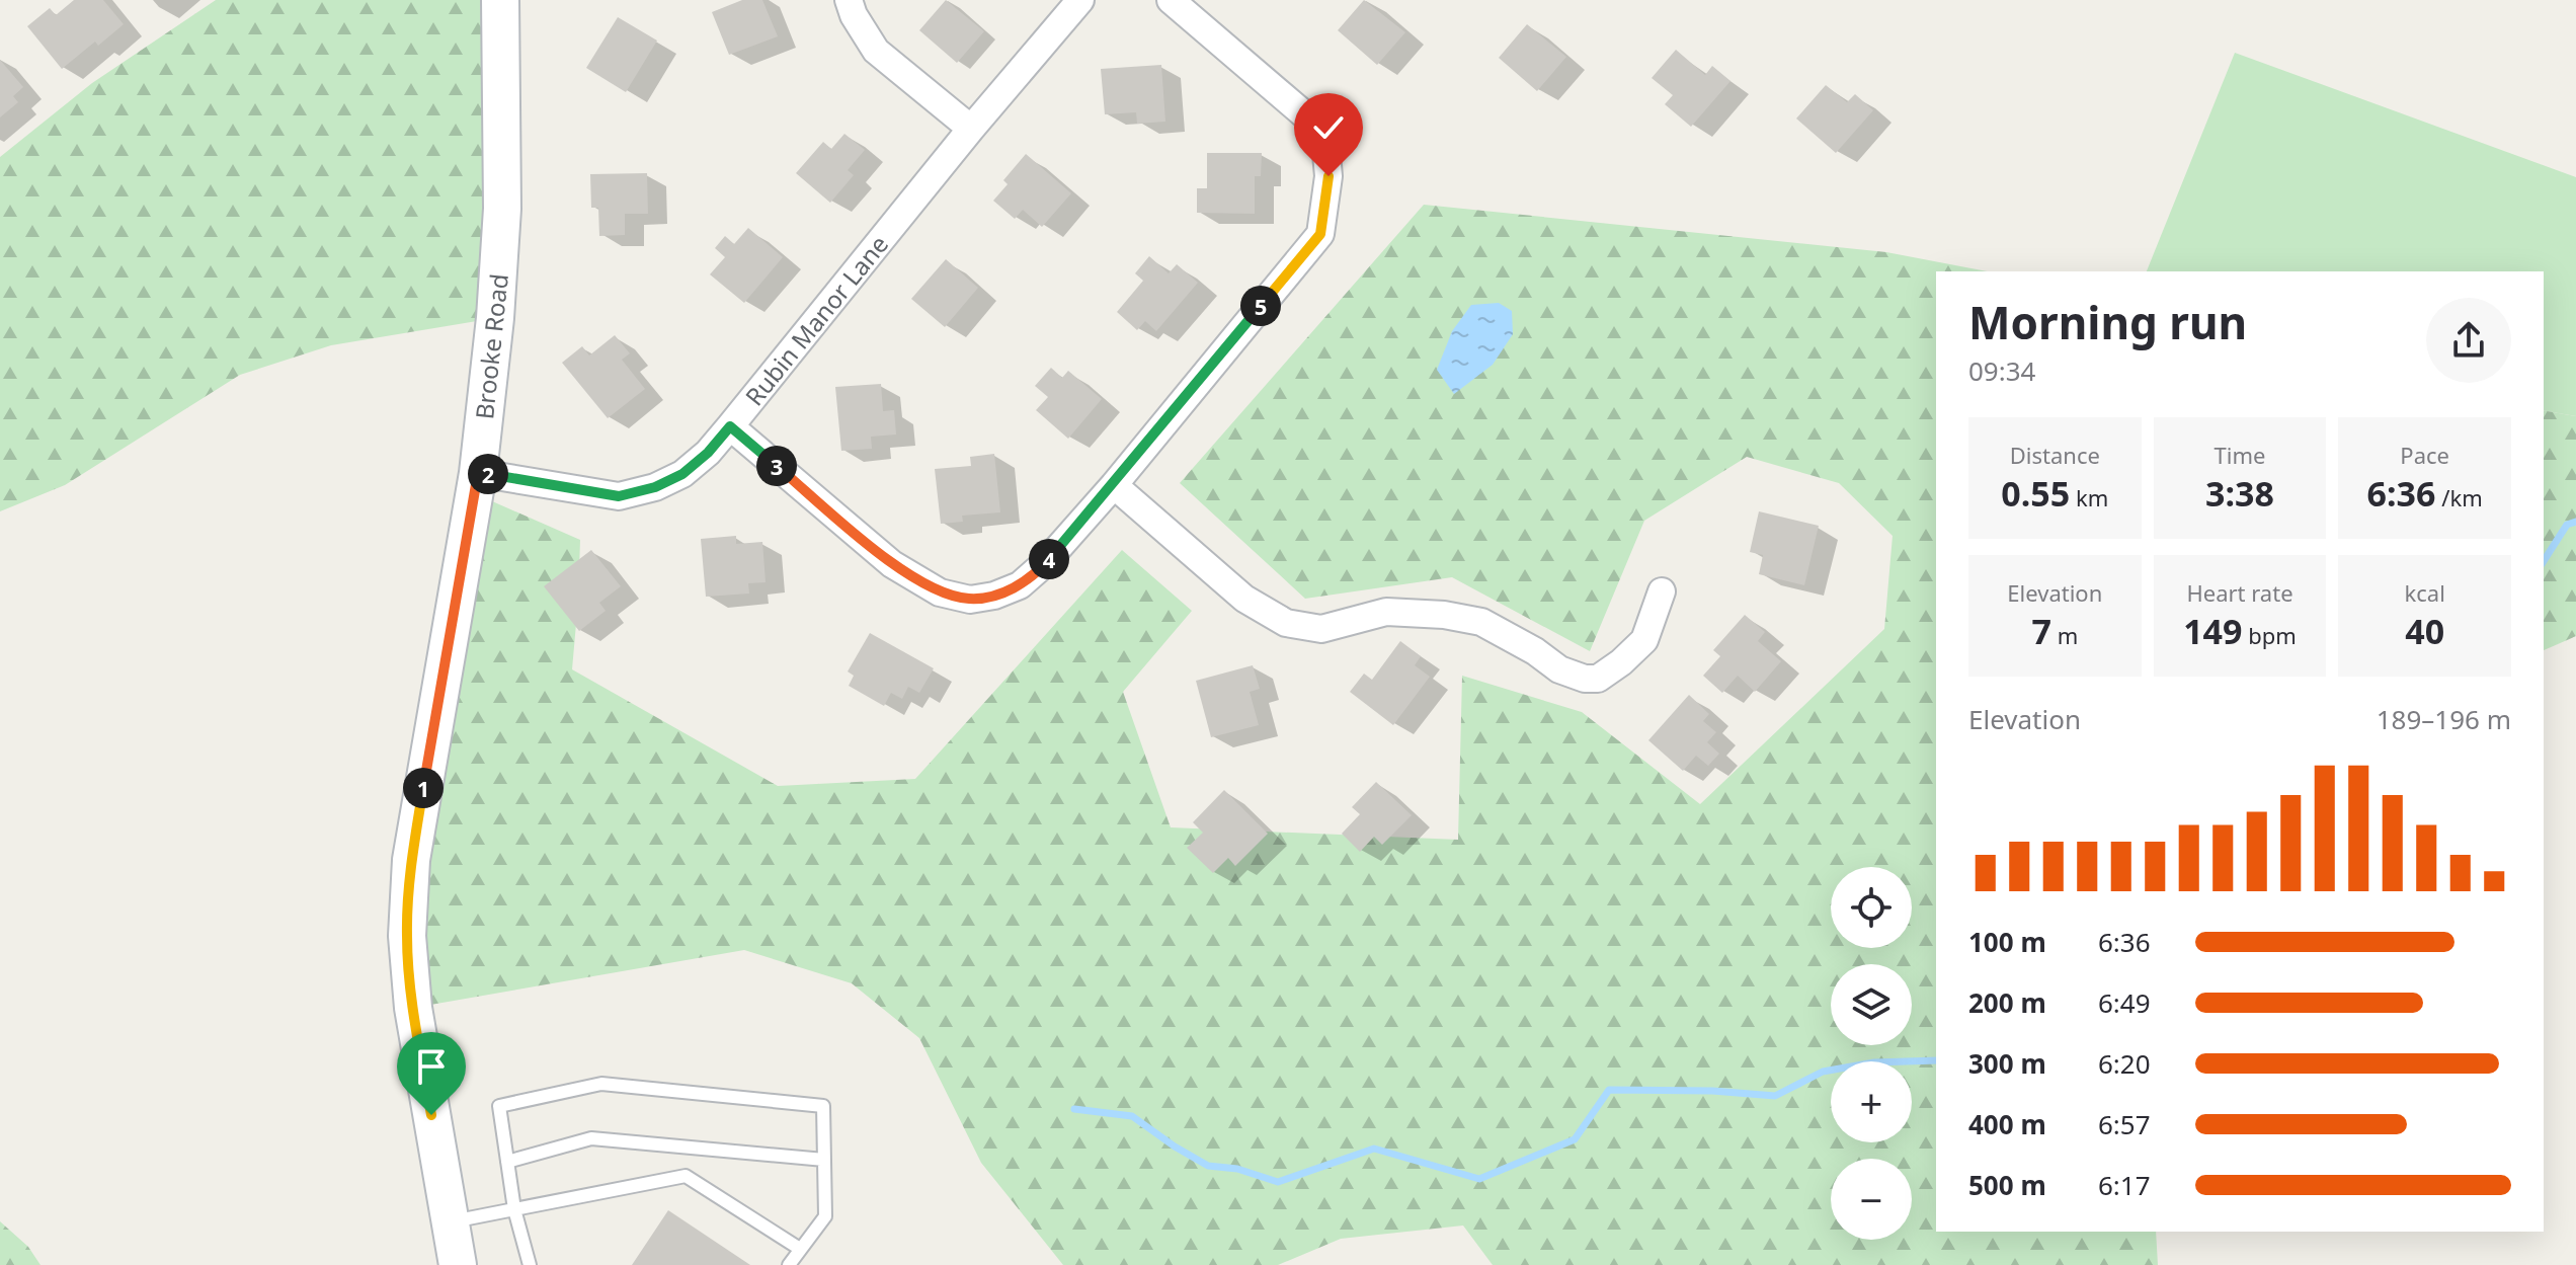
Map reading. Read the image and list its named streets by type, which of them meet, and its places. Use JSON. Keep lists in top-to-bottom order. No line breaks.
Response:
{"streets":{"street":["Rubin Manor Lane","Brooke Road"]},"crossings":[["Rubin Manor Lane","Brooke Road"]],"page":{"heading":["Morning run","09:34"],"pins":["5","3","2","4","1"],"stats":[["Distance","0.55 km"],["Time","3:38"],["Pace","6:36 /km"],["Elevation","7 m"],["Heart rate","149 bpm"],["kcal","40"]],"chart":["Elevation","189–196 m"],"map_buttons":["+","−"],"list":[{"name":"100 m","note":"6:36"},{"name":"200 m","note":"6:49"},{"name":"300 m","note":"6:20"},{"name":"400 m","note":"6:57"},{"name":"500 m","note":"6:17"}]}}
